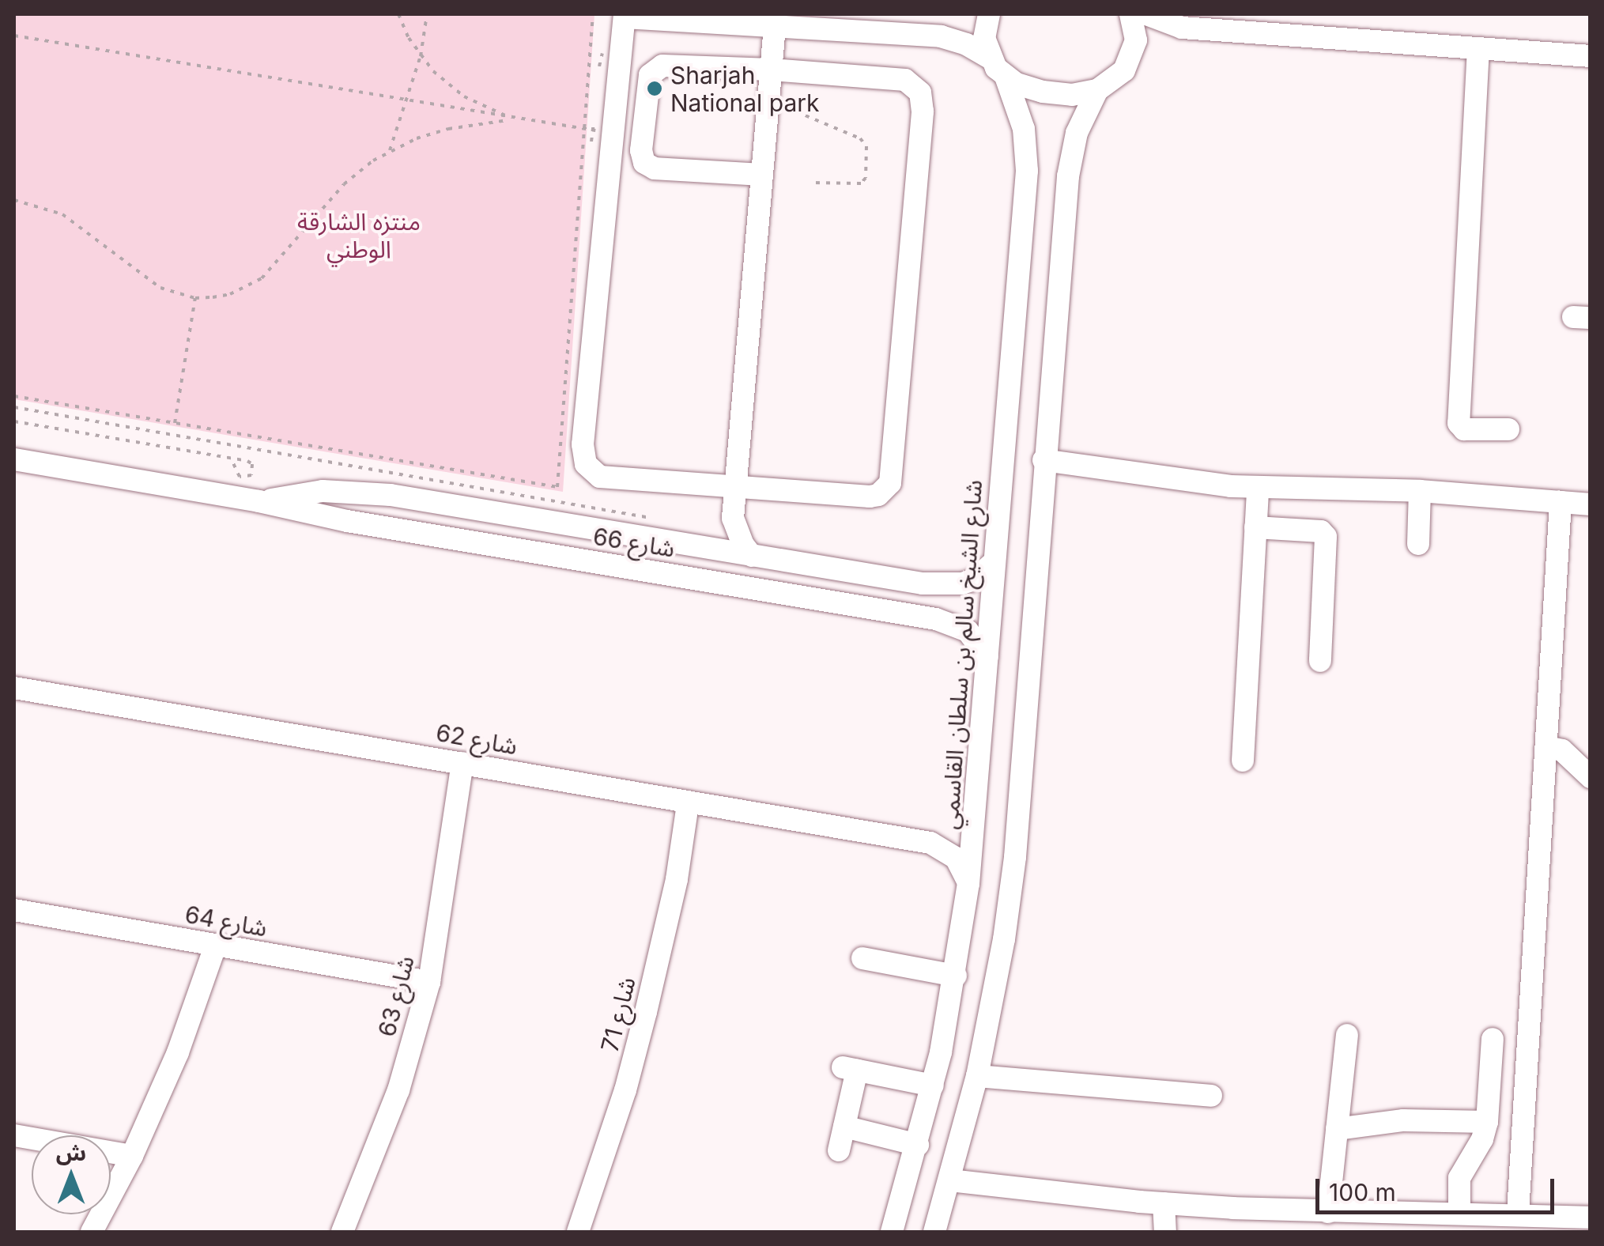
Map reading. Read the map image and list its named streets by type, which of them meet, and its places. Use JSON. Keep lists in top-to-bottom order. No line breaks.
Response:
{"streets":{"street":["شارع 66","شارع الشيخ سالم بن سلطان القاسمي","شارع 62","شارع 64","شارع 63","شارع 71"]},"crossings":[["شارع 66","شارع الشيخ سالم بن سلطان القاسمي"],["شارع 62","شارع 63"],["شارع 62","شارع 71"],["شارع 64","شارع 63"]],"parks":["منتزه الشارقة الوطني"],"places":["Sharjah National park"],"scale_bar":"100 m","north":"top"}
